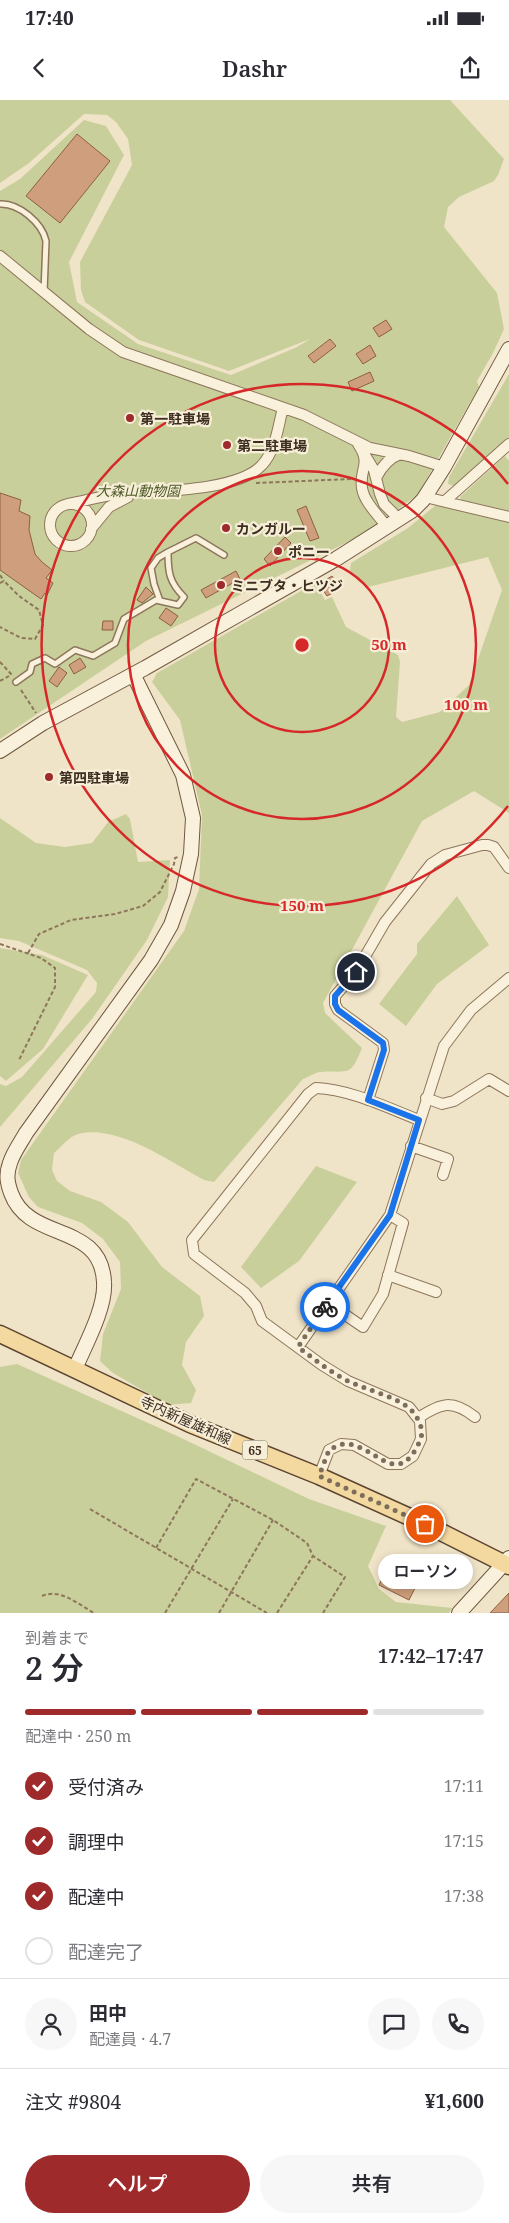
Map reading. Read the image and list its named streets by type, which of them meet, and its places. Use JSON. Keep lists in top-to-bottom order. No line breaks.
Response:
{"streets":{"main road":["寺内新屋雄和線","65"]},"parks":["大森山動物園"],"places":["第一駐車場","第二駐車場","カンガルー","ポニー","ミニブタ・ヒツジ","第四駐車場","ローソン"],"page":{"status":"17:40","header":"Dashr","bubble":"ローソン","heading":["2 分","到着まで","17:42–17:47"],"panel":["田中","配達員 · 4.7","注文 #9804","¥1,600"],"bar":"配達中 · 250 m","list":[["受付済み","17:11"],["調理中","17:15"],["配達中","17:38"],"配達完了"],"buttons":["ヘルプ","共有"]},"rings":["50 m","100 m","150 m"]}
